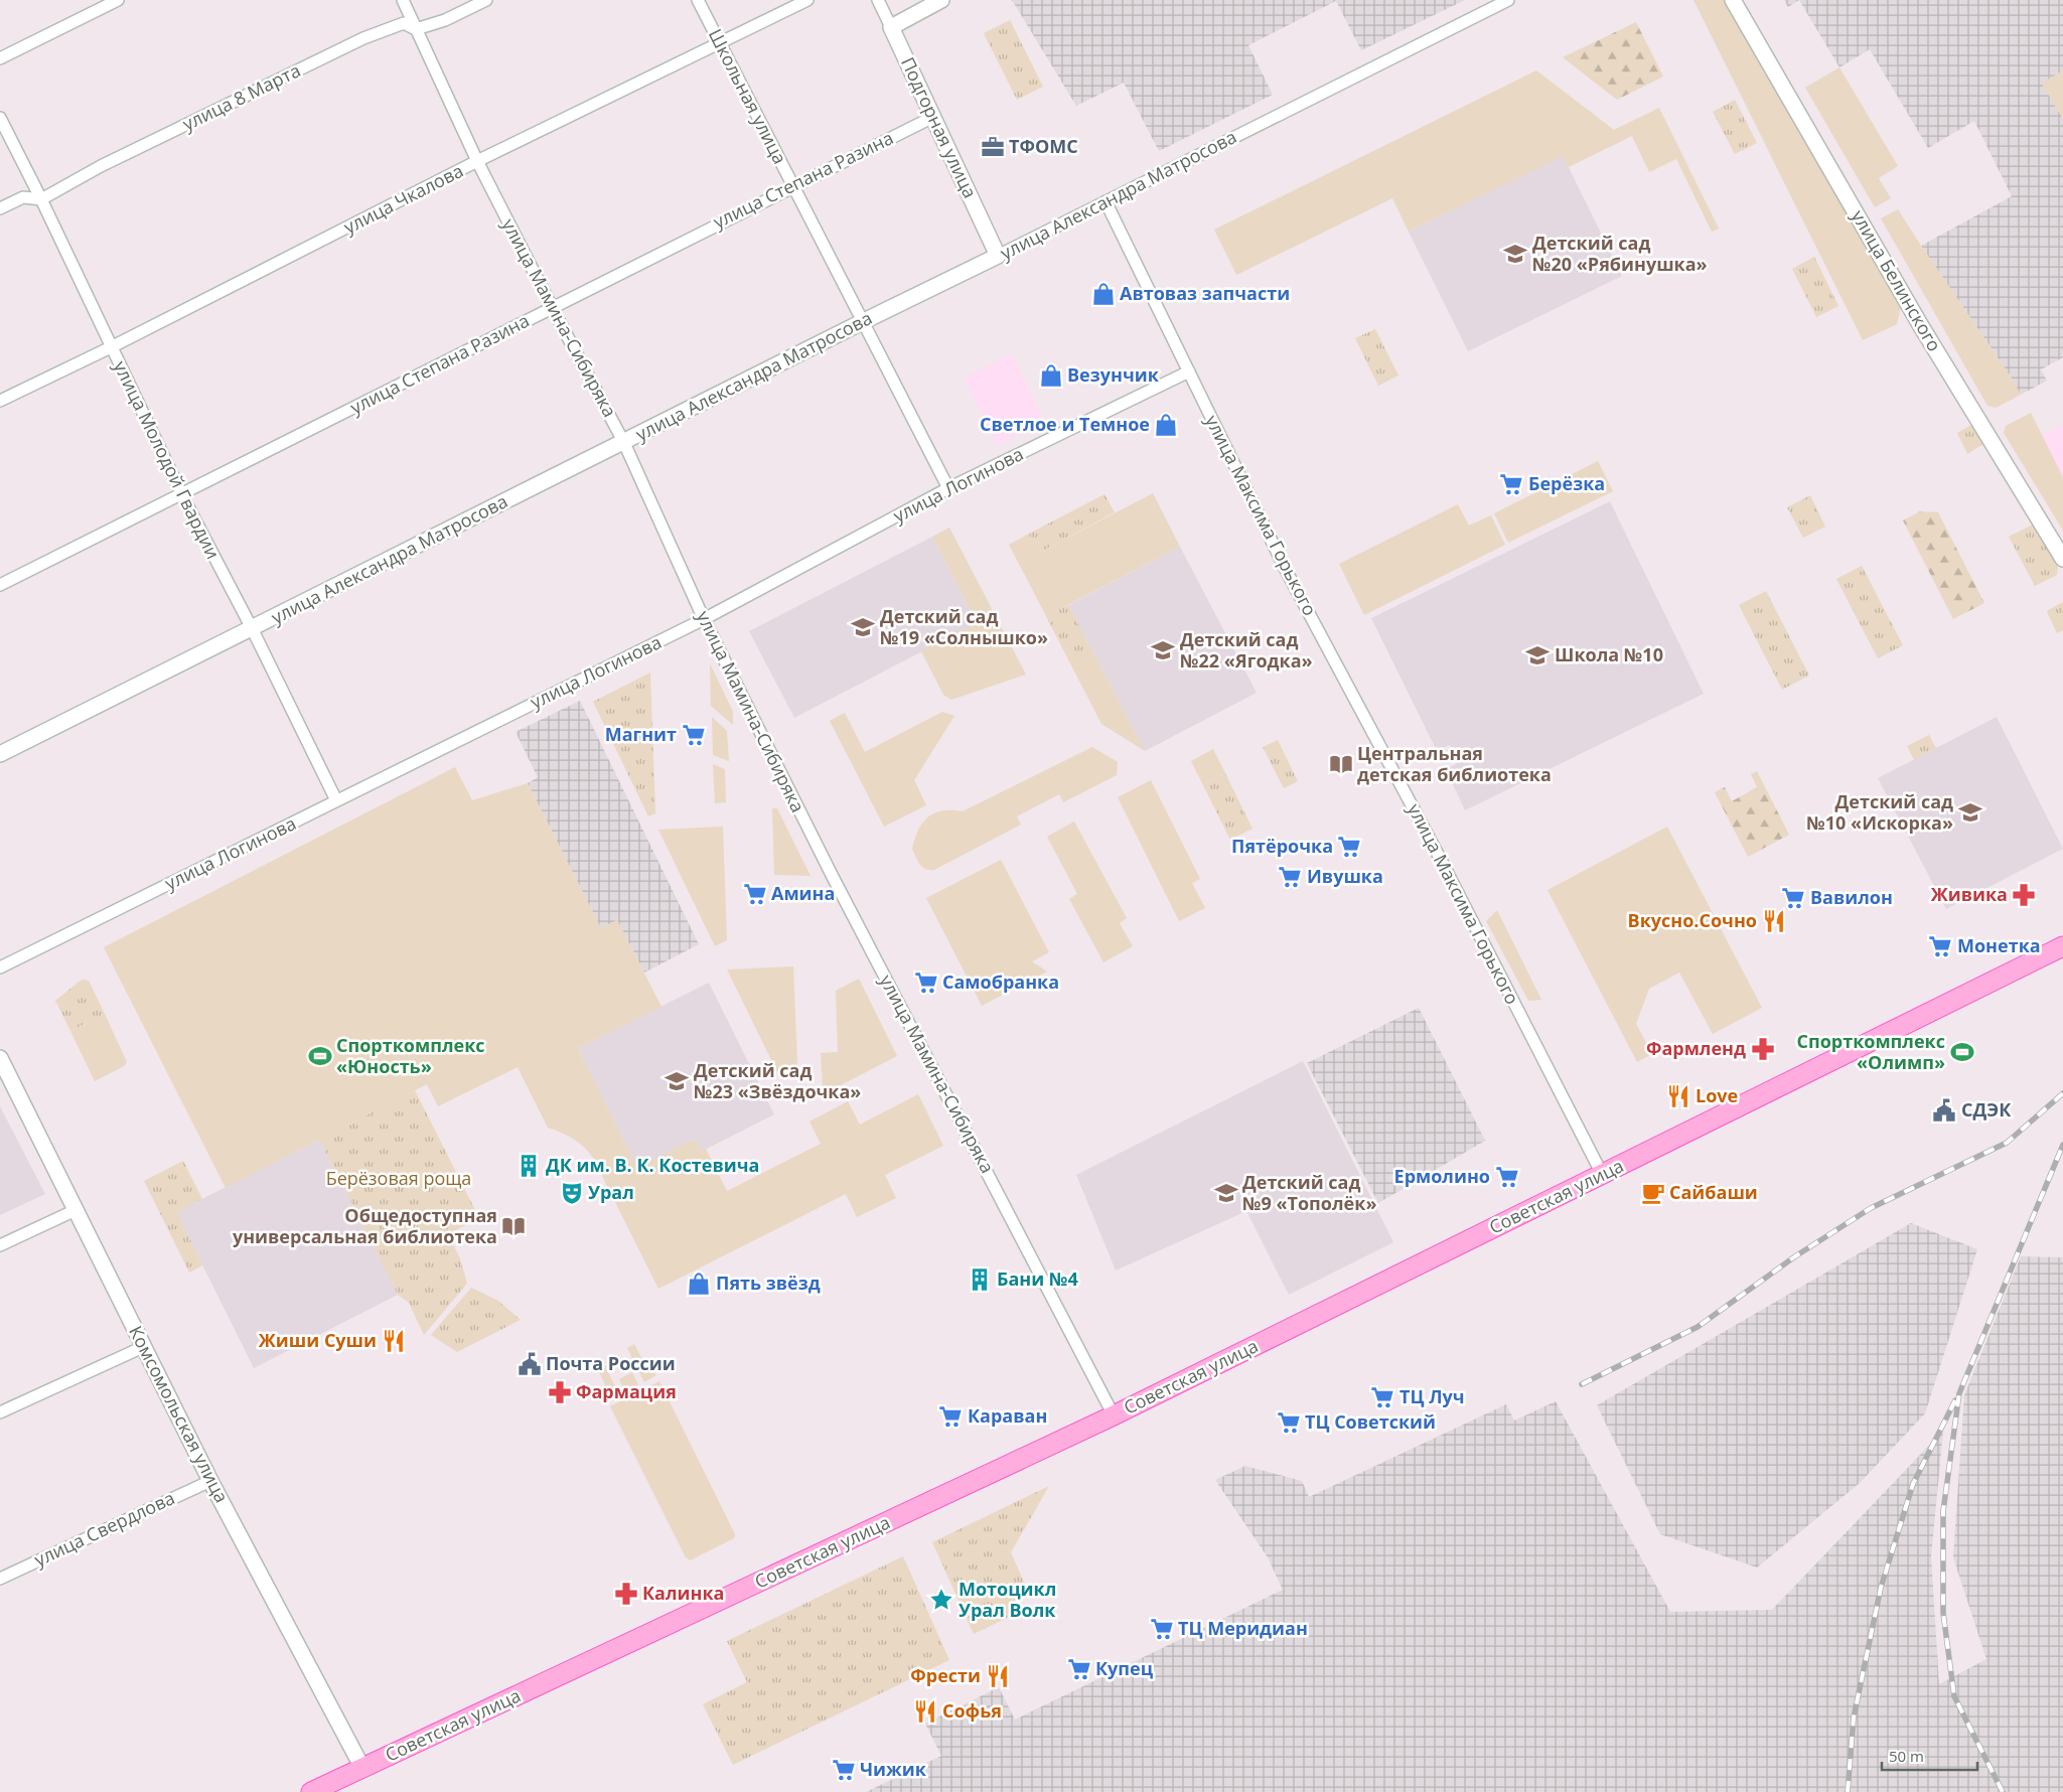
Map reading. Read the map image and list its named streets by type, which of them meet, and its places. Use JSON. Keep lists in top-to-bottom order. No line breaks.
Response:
{"streets":{"main road":["Советская улица"],"street":["Школьная улица","улица 8 Марта","Подгорная улица","улица Степана Разина","улица Александра Матросова","улица Чкалова","улица Белинского","улица Мамина-Сибиряка","улица Молодой Гвардии","улица Логинова","улица Максима Горького","Комсомольская улица","улица Свердлова"]},"crossings":[["Школьная улица","улица Степана Разина"],["Школьная улица","улица Александра Матросова"],["Школьная улица","улица Чкалова"],["Школьная улица","улица Логинова"],["улица 8 Марта","улица Мамина-Сибиряка"],["улица 8 Марта","улица Молодой Гвардии"],["Подгорная улица","улица Степана Разина"],["Подгорная улица","улица Александра Матросова"],["улица Степана Разина","улица Мамина-Сибиряка"],["улица Степана Разина","улица Молодой Гвардии"],["улица Александра Матросова","улица Мамина-Сибиряка"],["улица Александра Матросова","улица Молодой Гвардии"],["улица Александра Матросова","улица Максима Горького"],["улица Чкалова","улица Мамина-Сибиряка"],["улица Чкалова","улица Молодой Гвардии"],["улица Мамина-Сибиряка","улица Логинова"],["улица Мамина-Сибиряка","Советская улица"],["улица Молодой Гвардии","улица Логинова"],["улица Логинова","улица Максима Горького"],["улица Максима Горького","Советская улица"],["Советская улица","Комсомольская улица"],["Комсомольская улица","улица Свердлова"]],"parks":["Берёзовая роща"],"places":{"office":["ТФОМС"],"school or university":["Детский сад №20 «Рябинушка»","Детский сад №19 «Солнышко»","Детский сад №22 «Ягодка»","Школа №10","Детский сад №10 «Искорка»","Детский сад №23 «Звёздочка»","Детский сад №9 «Тополёк»"],"shop":["Автоваз запчасти","Везунчик","Светлое и Темное","Пять звёзд"],"supermarket":["Берёзка","Магнит","Пятёрочка","Ивушка","Амина","Вавилон","Монетка","Самобранка","Ермолино","ТЦ Луч","Караван","ТЦ Советский","ТЦ Меридиан","Купец","Чижик"],"library":["Центральная детская библиотека","Общедоступная универсальная библиотека"],"pharmacy":["Живика","Фармленд","Фармация","Калинка"],"restaurant":["Вкусно.Сочно","Love","Жиши Суши","Фрести","Софья"],"sports":["Спорткомплекс «Олимп»","Спорткомплекс «Юность»"],"public building":["СДЭК","Почта России"],"building":["ДК им. В. К. Костевича","Бани №4"],"theatre":["Урал"],"cafe":["Сайбаши"],"place":["Мотоцикл Урал Волк"]},"scale_bar":"50 m"}
